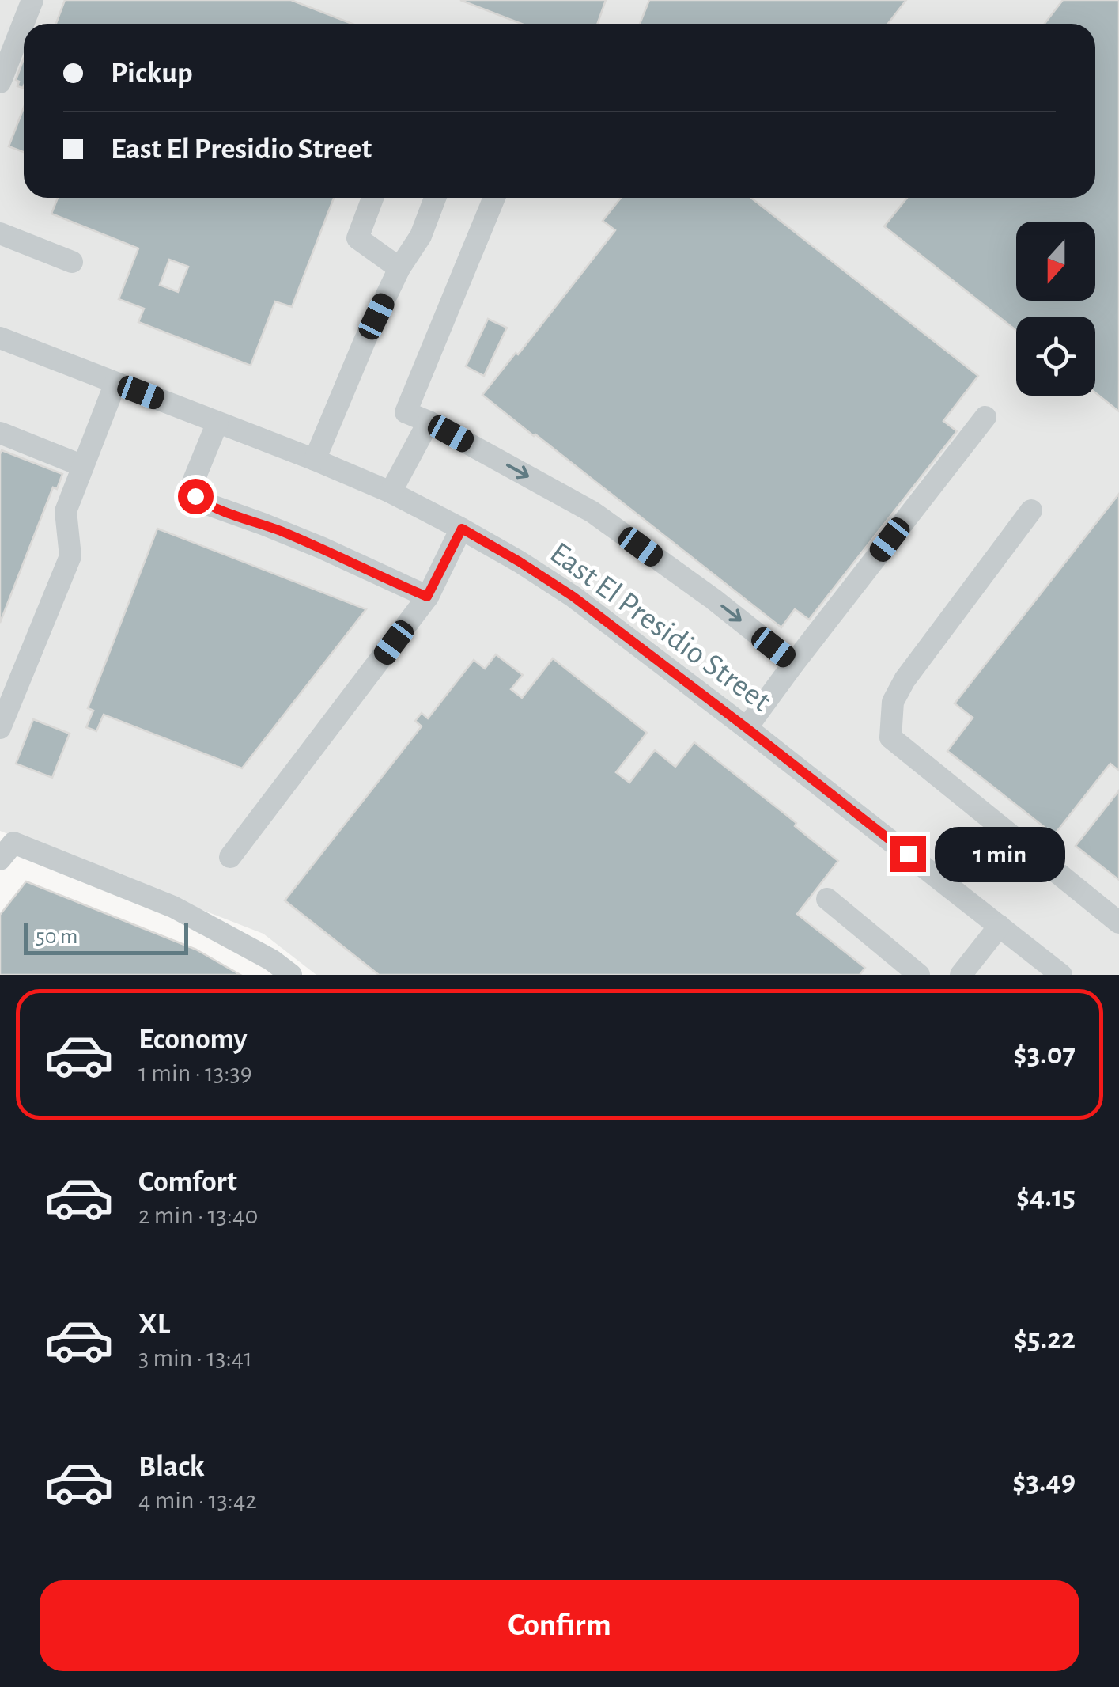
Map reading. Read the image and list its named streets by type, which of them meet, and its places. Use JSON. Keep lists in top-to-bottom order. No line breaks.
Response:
{"streets":{"street":["East El Presidio Street"]},"scale_bar":"50 m","north":"bottom","page":{"banner":["Pickup","East El Presidio Street"],"bubble":"1 min","scale":"50 m","list":[{"name":"Economy","note":"1 min · 13:39","value":"$3.07"},{"name":"Comfort","note":"2 min · 13:40","value":"$4.15"},{"name":"XL","note":"3 min · 13:41","value":"$5.22"},{"name":"Black","note":"4 min · 13:42","value":"$3.49"}],"buttons":"Confirm"}}
